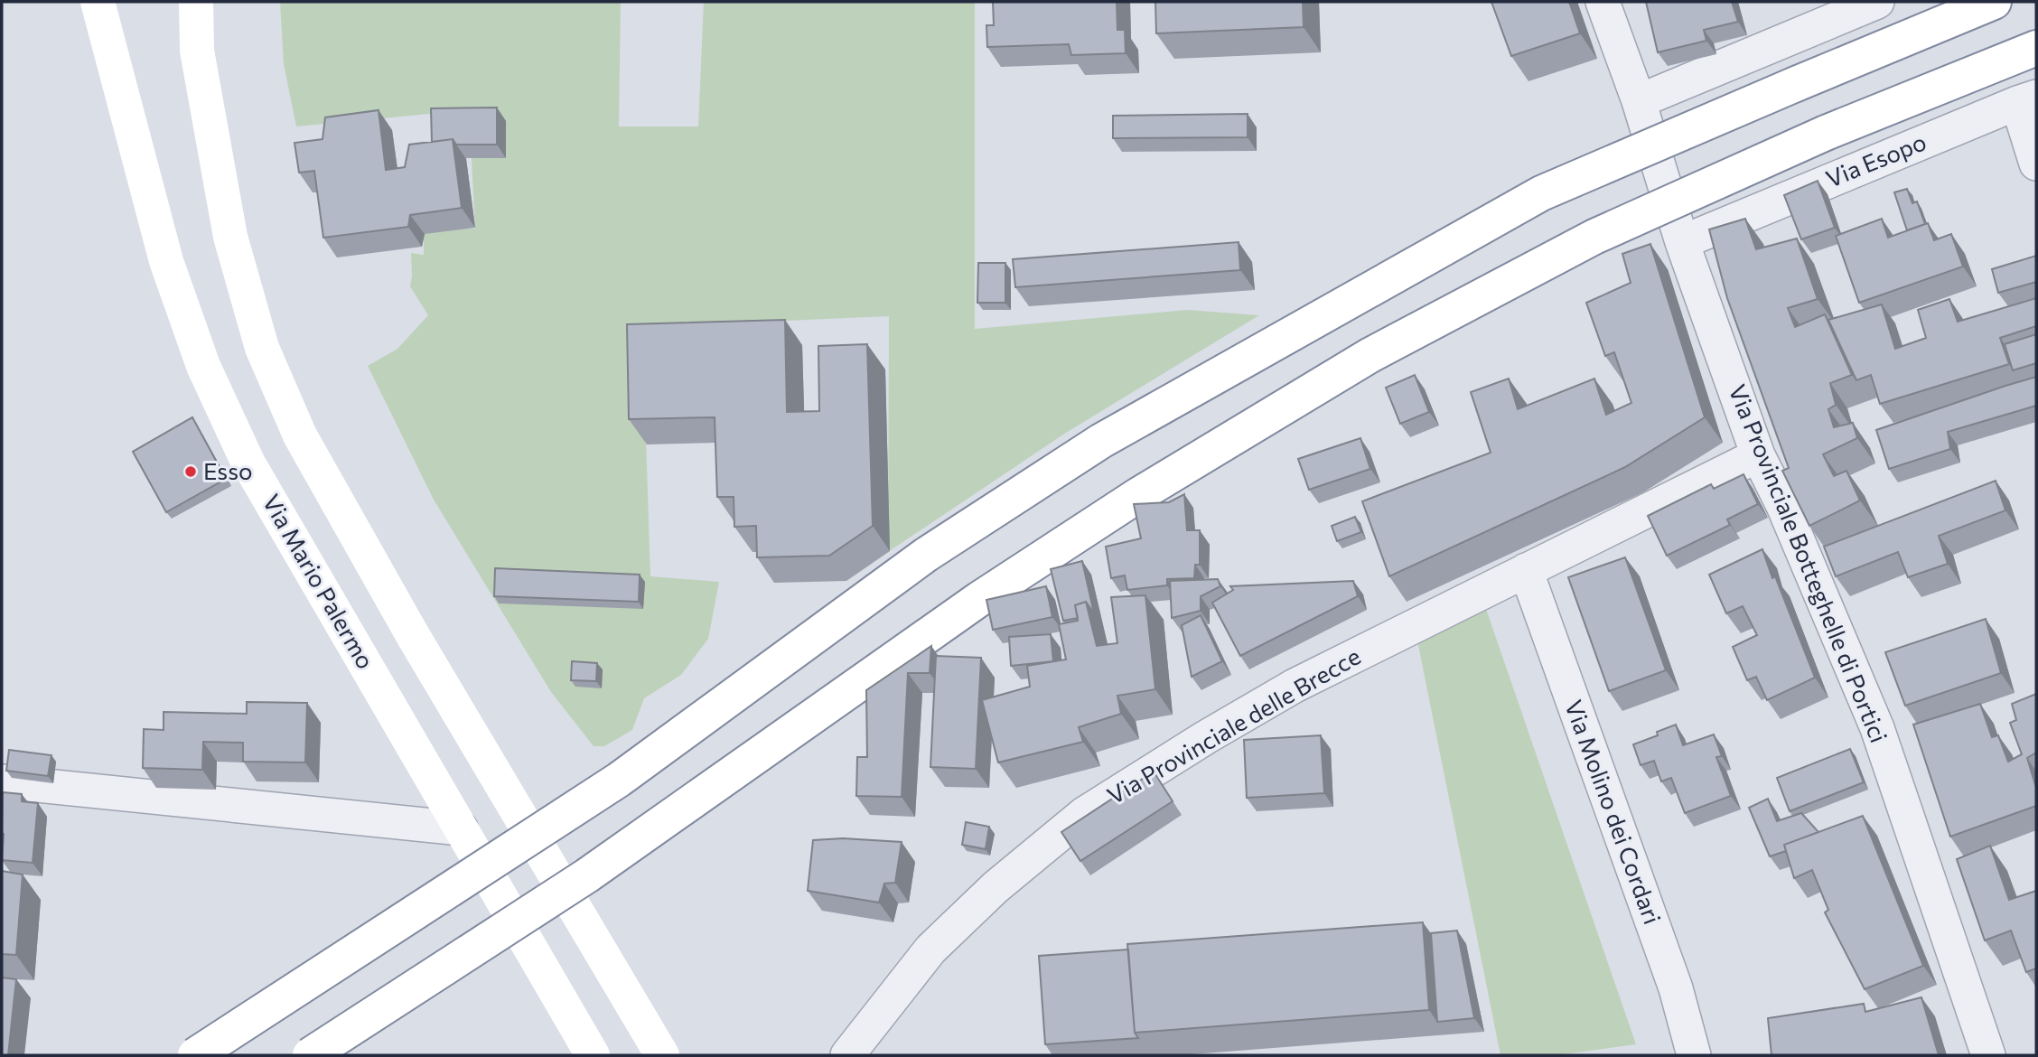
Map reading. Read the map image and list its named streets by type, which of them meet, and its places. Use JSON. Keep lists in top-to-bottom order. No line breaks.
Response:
{"streets":{"main road":["Via Mario Palermo"],"street":["Via Esopo","Via Provinciale Botteghelle di Portici","Via Provinciale delle Brecce","Via Molino dei Cordari"]},"crossings":[["Via Esopo","Via Provinciale Botteghelle di Portici"],["Via Provinciale Botteghelle di Portici","Via Provinciale delle Brecce"],["Via Provinciale delle Brecce","Via Molino dei Cordari"]],"places":["Esso"]}
